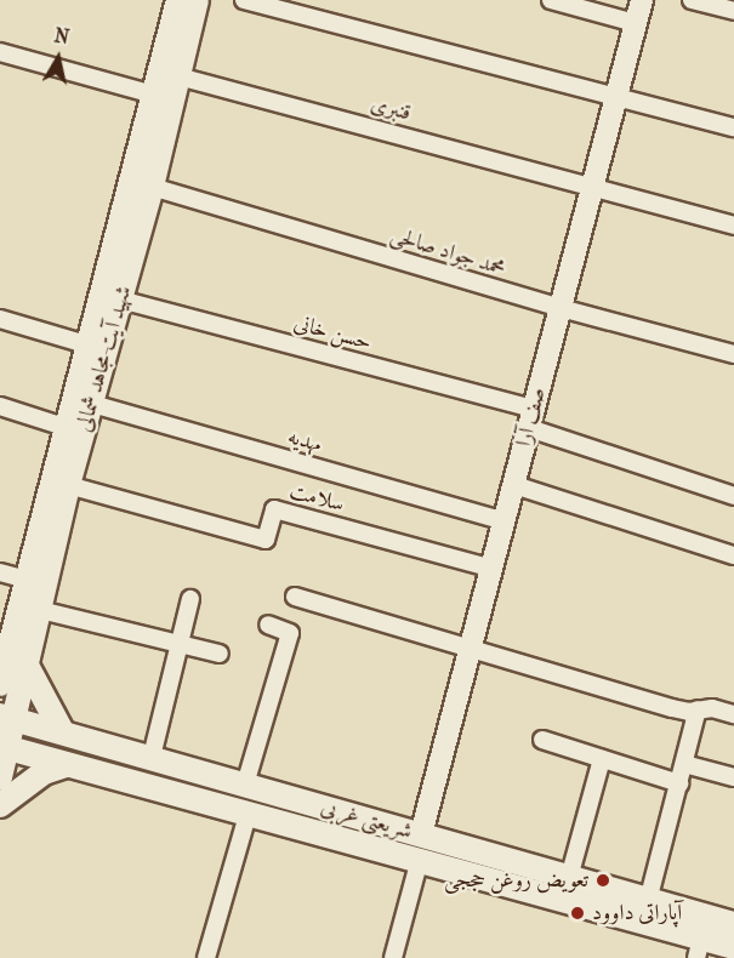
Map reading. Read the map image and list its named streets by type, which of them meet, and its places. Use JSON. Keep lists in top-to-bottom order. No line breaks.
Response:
{"streets":{"main road":["شهید آیت-مجاهد شمالی","شریعتی غربی"],"street":["قنبری","محمد جواد صالحی","حسن خانی","صف آرا","مهدیه","سلامت"]},"crossings":[["قنبری","شهید آیت-مجاهد شمالی"],["قنبری","صف آرا"],["محمد جواد صالحی","شهید آیت-مجاهد شمالی"],["محمد جواد صالحی","صف آرا"],["حسن خانی","شهید آیت-مجاهد شمالی"],["حسن خانی","صف آرا"],["شهید آیت-مجاهد شمالی","مهدیه"],["شهید آیت-مجاهد شمالی","سلامت"],["شهید آیت-مجاهد شمالی","شریعتی غربی"],["صف آرا","مهدیه"],["صف آرا","سلامت"],["صف آرا","شریعتی غربی"]],"places":["تعویض روغن حججی","آپاراتی داوود"],"north":"top"}
